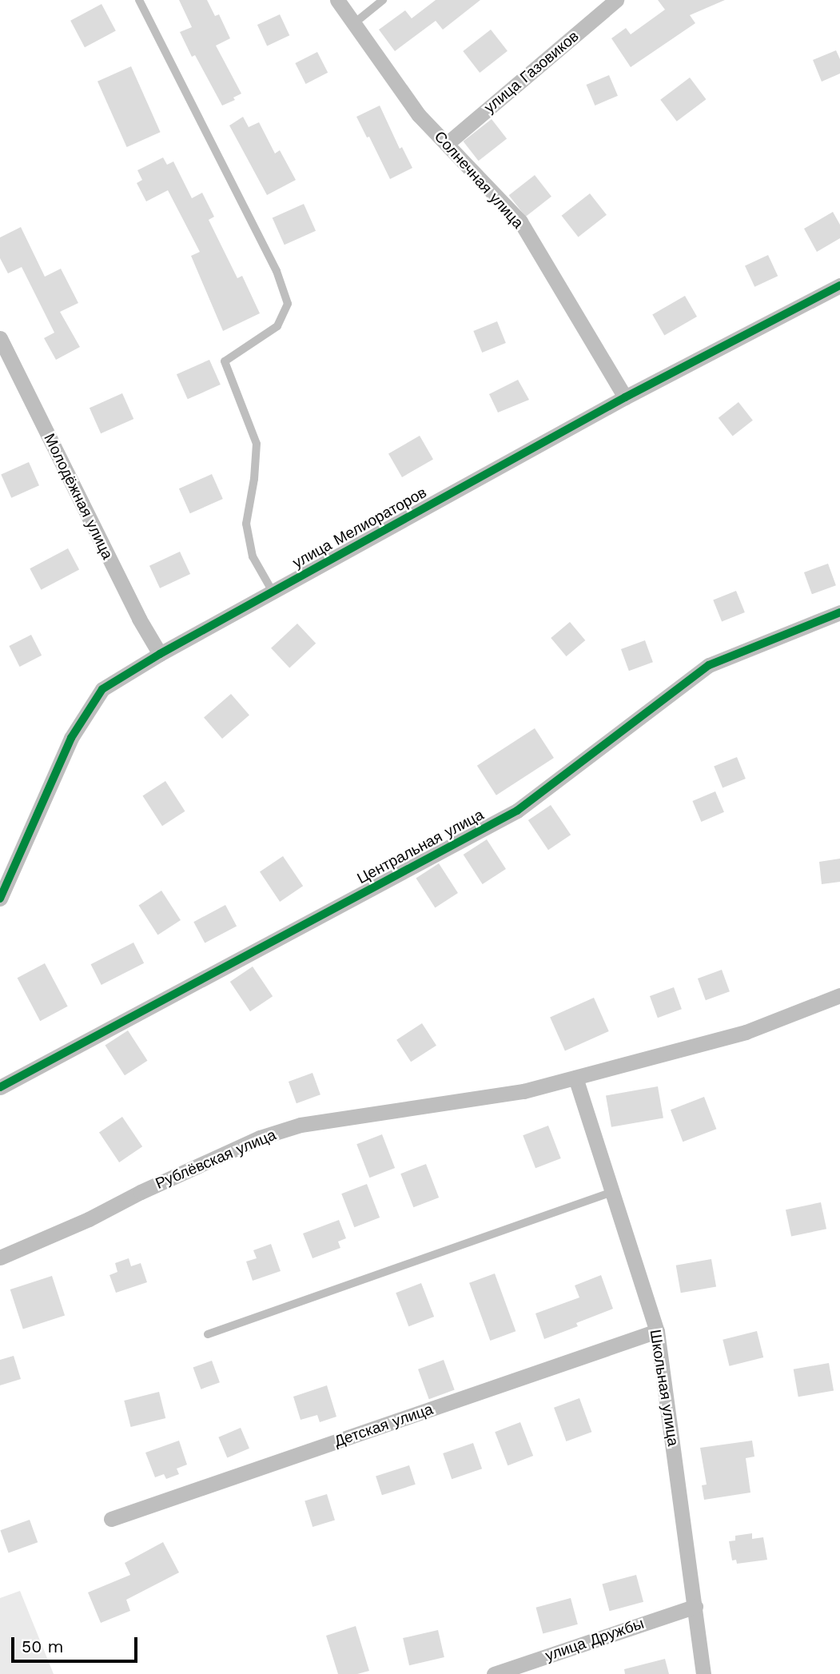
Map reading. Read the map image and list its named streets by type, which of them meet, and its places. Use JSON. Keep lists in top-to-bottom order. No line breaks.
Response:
{"streets":{"street":["улица Газовиков","Солнечная улица","Молодёжная улица","улица Мелиораторов","Центральная улица","Рублёвская улица","Школьная улица","Детская улица","улица Дружбы"]},"crossings":[["улица Газовиков","Солнечная улица"],["Солнечная улица","улица Мелиораторов"],["Молодёжная улица","улица Мелиораторов"],["Рублёвская улица","Школьная улица"],["Школьная улица","Детская улица"],["Школьная улица","улица Дружбы"]],"scale_bar":"50 m"}
